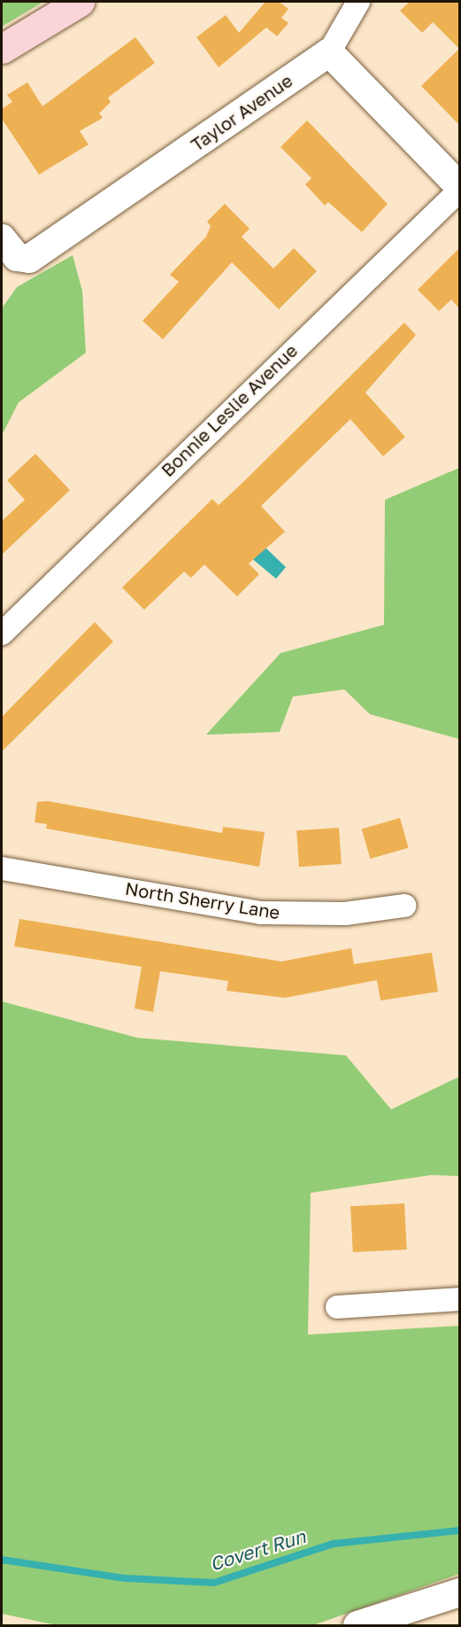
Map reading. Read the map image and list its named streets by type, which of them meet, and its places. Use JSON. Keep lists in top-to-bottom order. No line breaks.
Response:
{"streets":{"street":["Taylor Avenue","Bonnie Leslie Avenue","North Sherry Lane"]},"water":["Covert Run"]}
